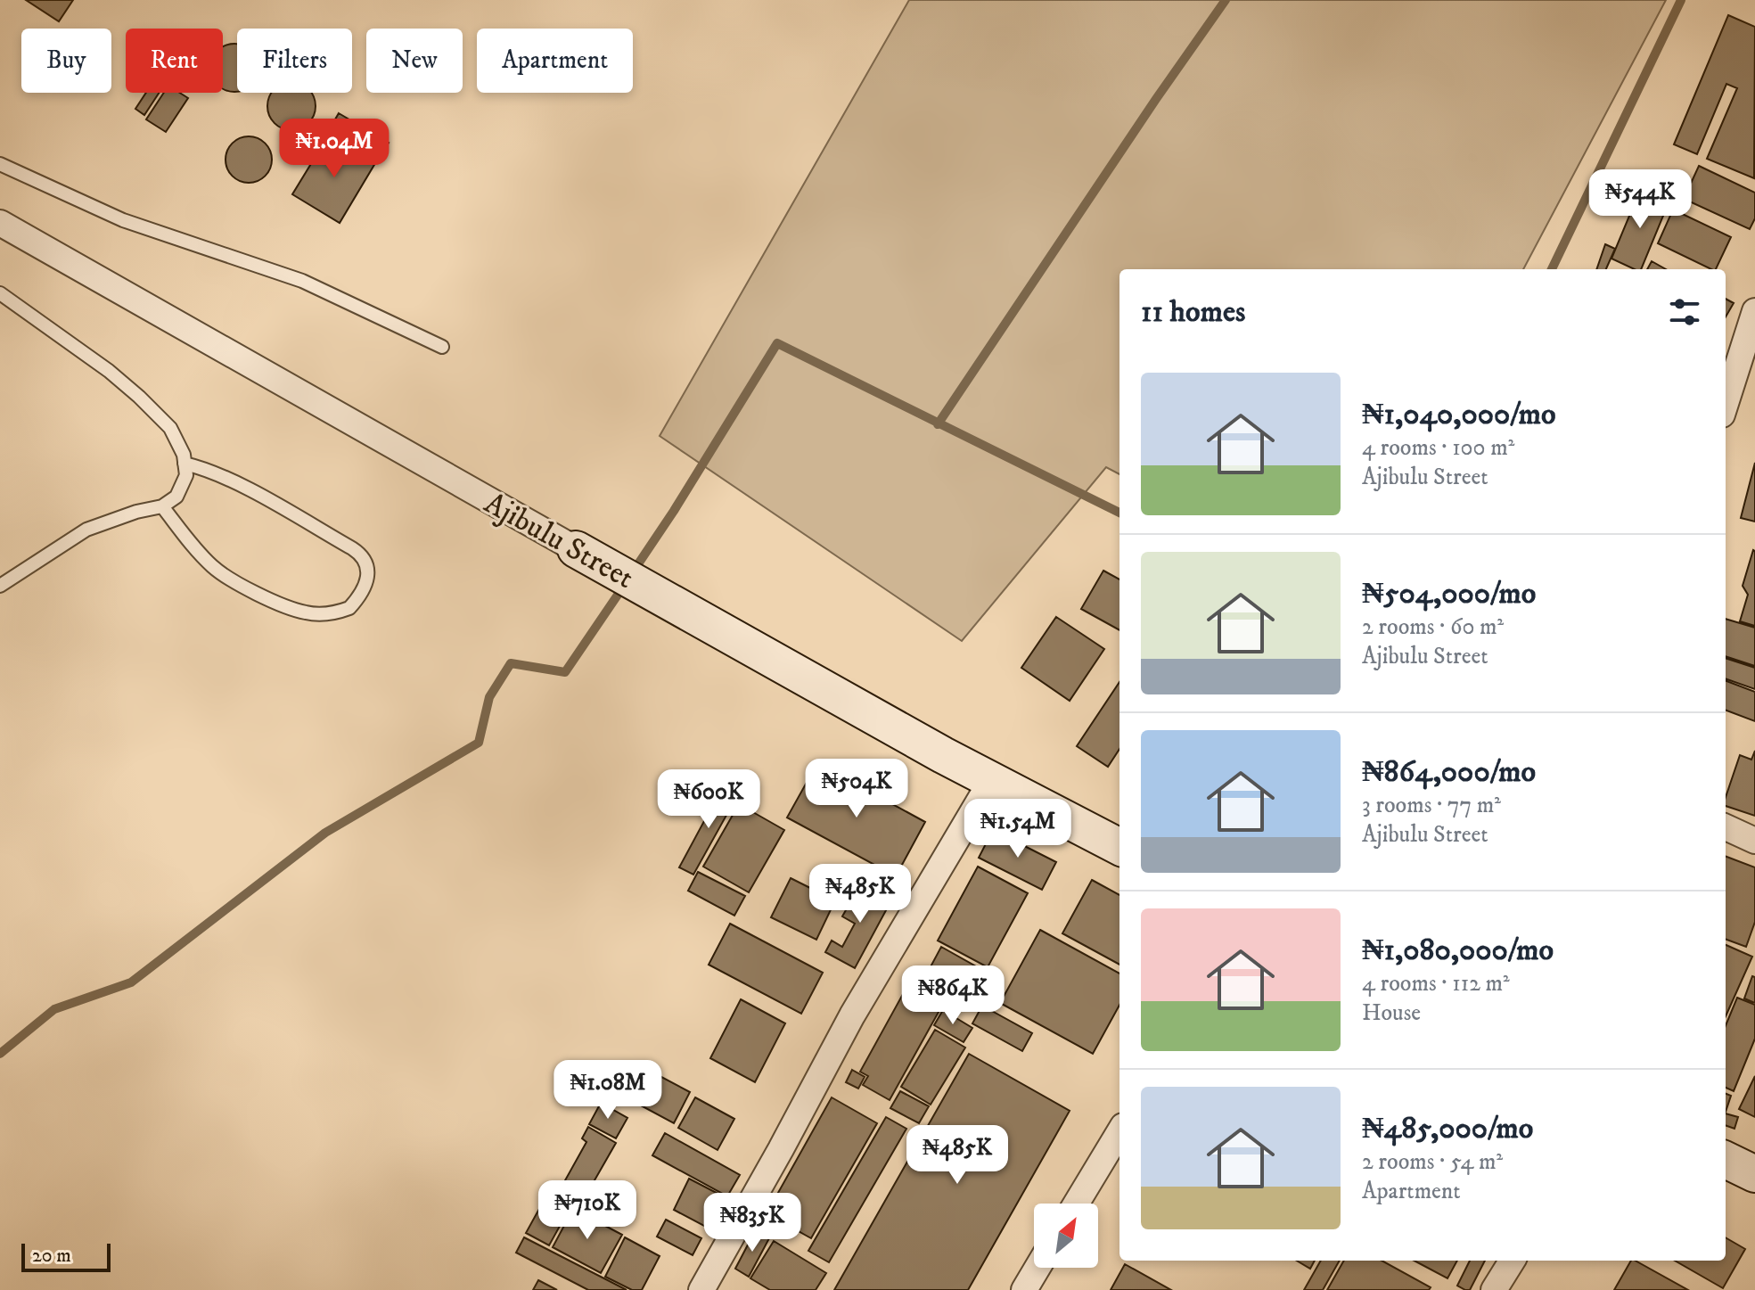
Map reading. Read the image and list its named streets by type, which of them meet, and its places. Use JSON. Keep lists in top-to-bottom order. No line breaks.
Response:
{"streets":{"street":["Ajibulu Street"]},"scale_bar":"20 m","north":"top right","page":{"chip":["Buy","Rent","Filters","New","Apartment"],"price":["₦1.04M","₦544K","₦504K","₦600K","₦1.54M","₦485K","₦864K","₦1.08M","₦485K","₦710K","₦835K"],"heading":"11 homes","list":[{"name":"₦1,040,000/mo","note":"4 rooms · 100 m² · Ajibulu Street"},{"name":"₦504,000/mo","note":"2 rooms · 60 m² · Ajibulu Street"},{"name":"₦864,000/mo","note":"3 rooms · 77 m² · Ajibulu Street"},{"name":"₦1,080,000/mo","note":"4 rooms · 112 m² · House"},{"name":"₦485,000/mo","note":"2 rooms · 54 m² · Apartment"}],"scale":"20 m"}}
